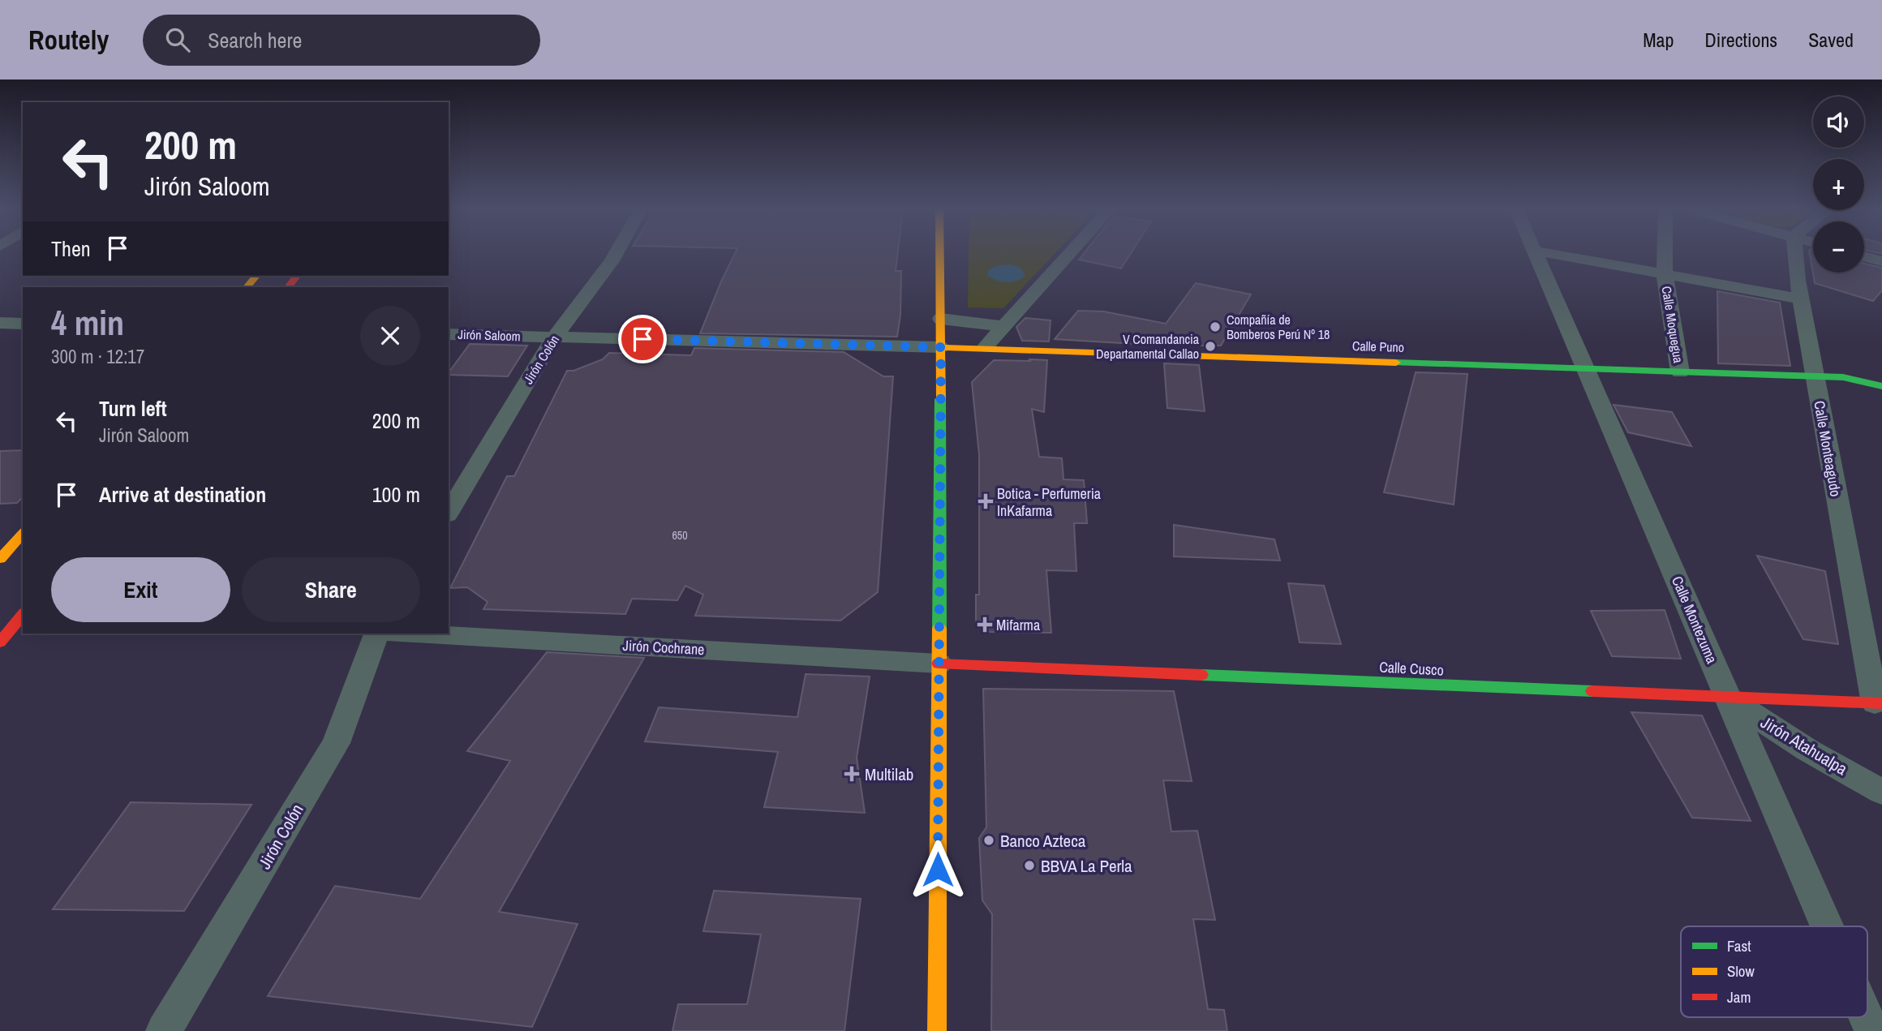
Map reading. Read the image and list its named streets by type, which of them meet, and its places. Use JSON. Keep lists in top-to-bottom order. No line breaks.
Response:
{"streets":{"street":["Calle Moquegua","Jirón Saloom","Calle Puno","Jirón Colón","Calle Monteagudo","Calle Montezuma","Jirón Cochrane","Calle Cusco","Jirón Atahualpa"]},"crossings":[["Calle Moquegua","Calle Puno"],["Jirón Saloom","Calle Puno"],["Jirón Saloom","Jirón Colón"],["Calle Puno","Calle Monteagudo"],["Calle Puno","Calle Montezuma"],["Calle Monteagudo","Calle Cusco"],["Calle Montezuma","Calle Cusco"],["Calle Montezuma","Jirón Atahualpa"],["Jirón Cochrane","Calle Cusco"],["Calle Cusco","Jirón Atahualpa"]],"places":{"other":["Compañía de Bomberos Perú Nº 18","V Comandancia Departamental Callao","Banco Azteca","BBVA La Perla"],"health":["Botica - Perfumeria InKafarma","Mifarma","Multilab"]},"house_numbers":["650"],"legend":["Fast","Slow","Jam"],"page":{"header":"Routely","search":"Search here","nav":["Map","Directions","Saved"],"map_buttons":["+","−"],"turn":["200 m","Jirón Saloom"],"then":"Then","heading":["4 min","300 m · 12:17"],"list":[{"name":"Turn left","note":"Jirón Saloom","value":"200 m"},{"name":"Arrive at destination","value":"100 m"}],"buttons":["Exit","Share"]}}
